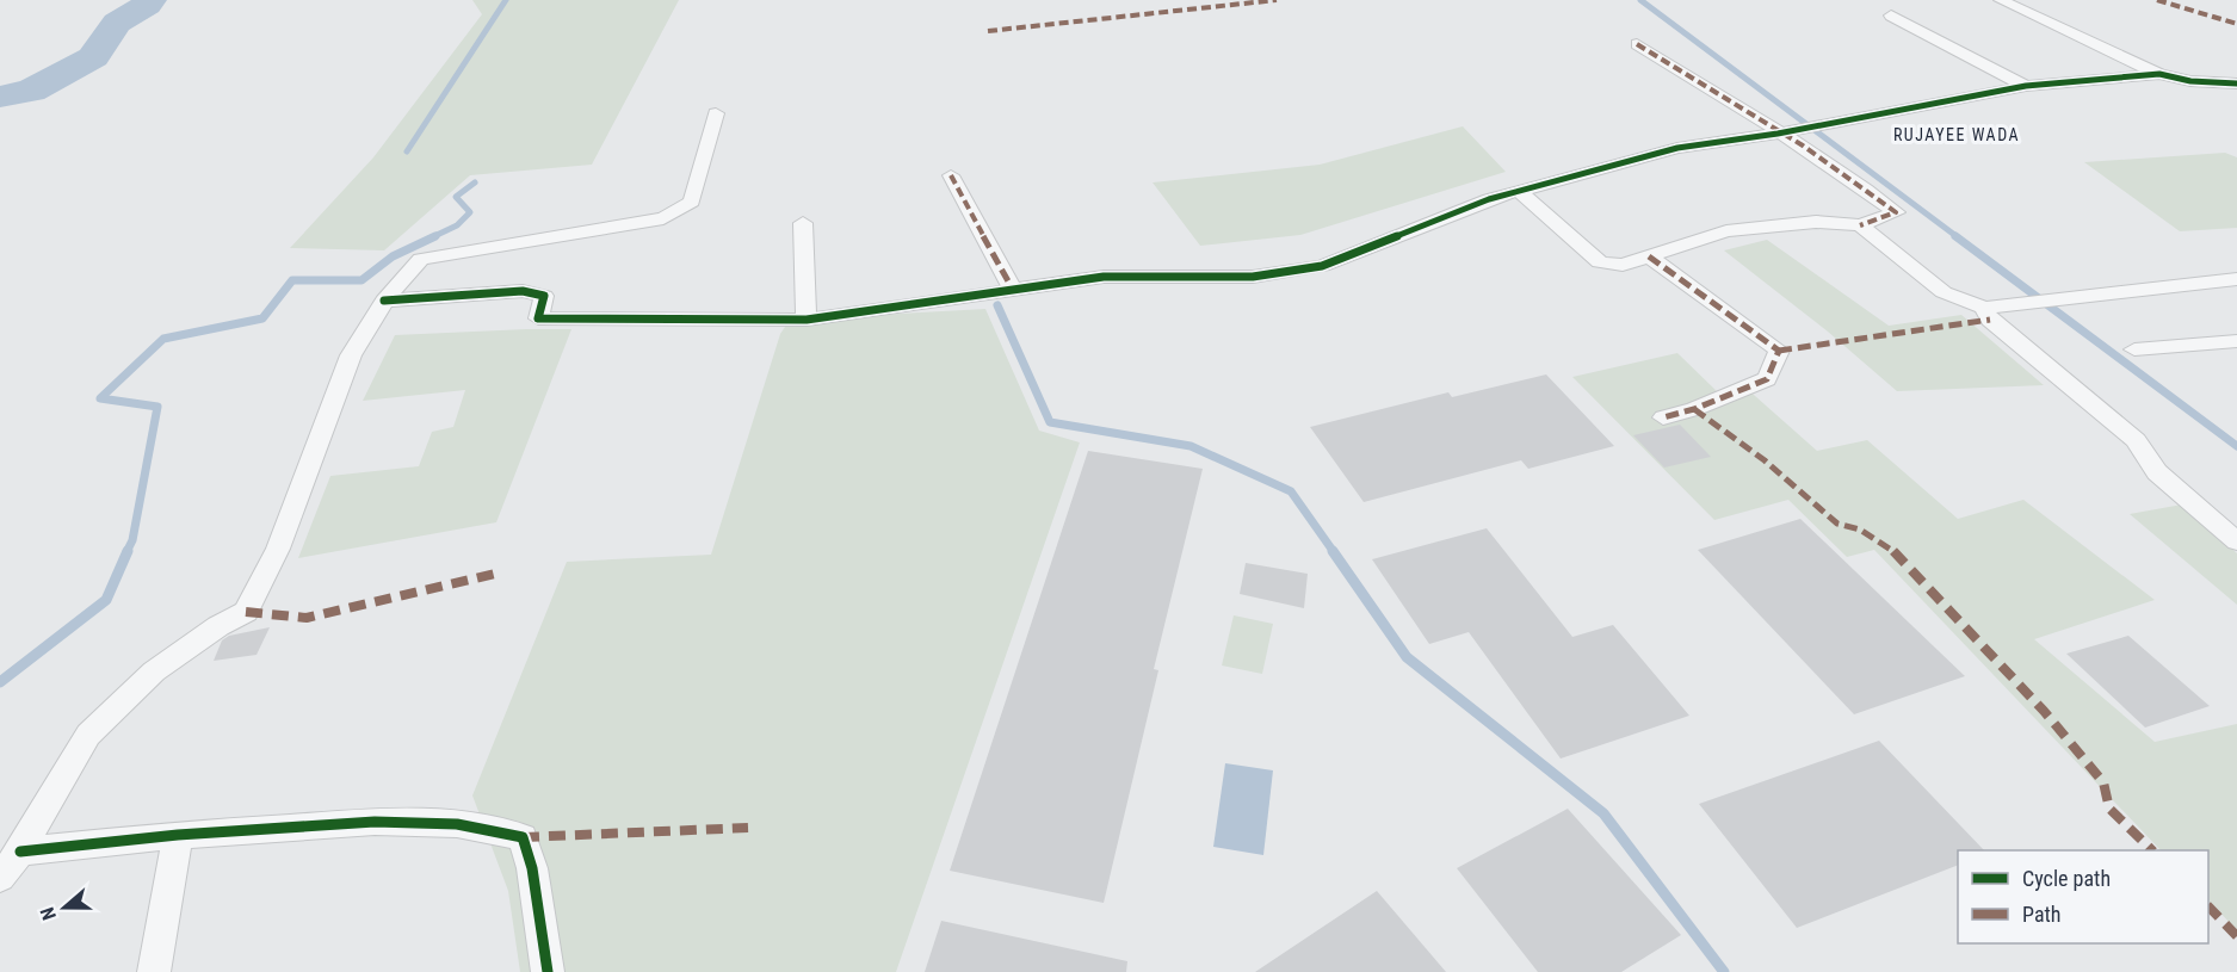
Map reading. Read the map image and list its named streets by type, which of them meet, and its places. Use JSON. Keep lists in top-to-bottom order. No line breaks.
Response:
{"districts":["RUJAYEE WADA"],"legend":["Cycle path","Path"],"north":"left"}
